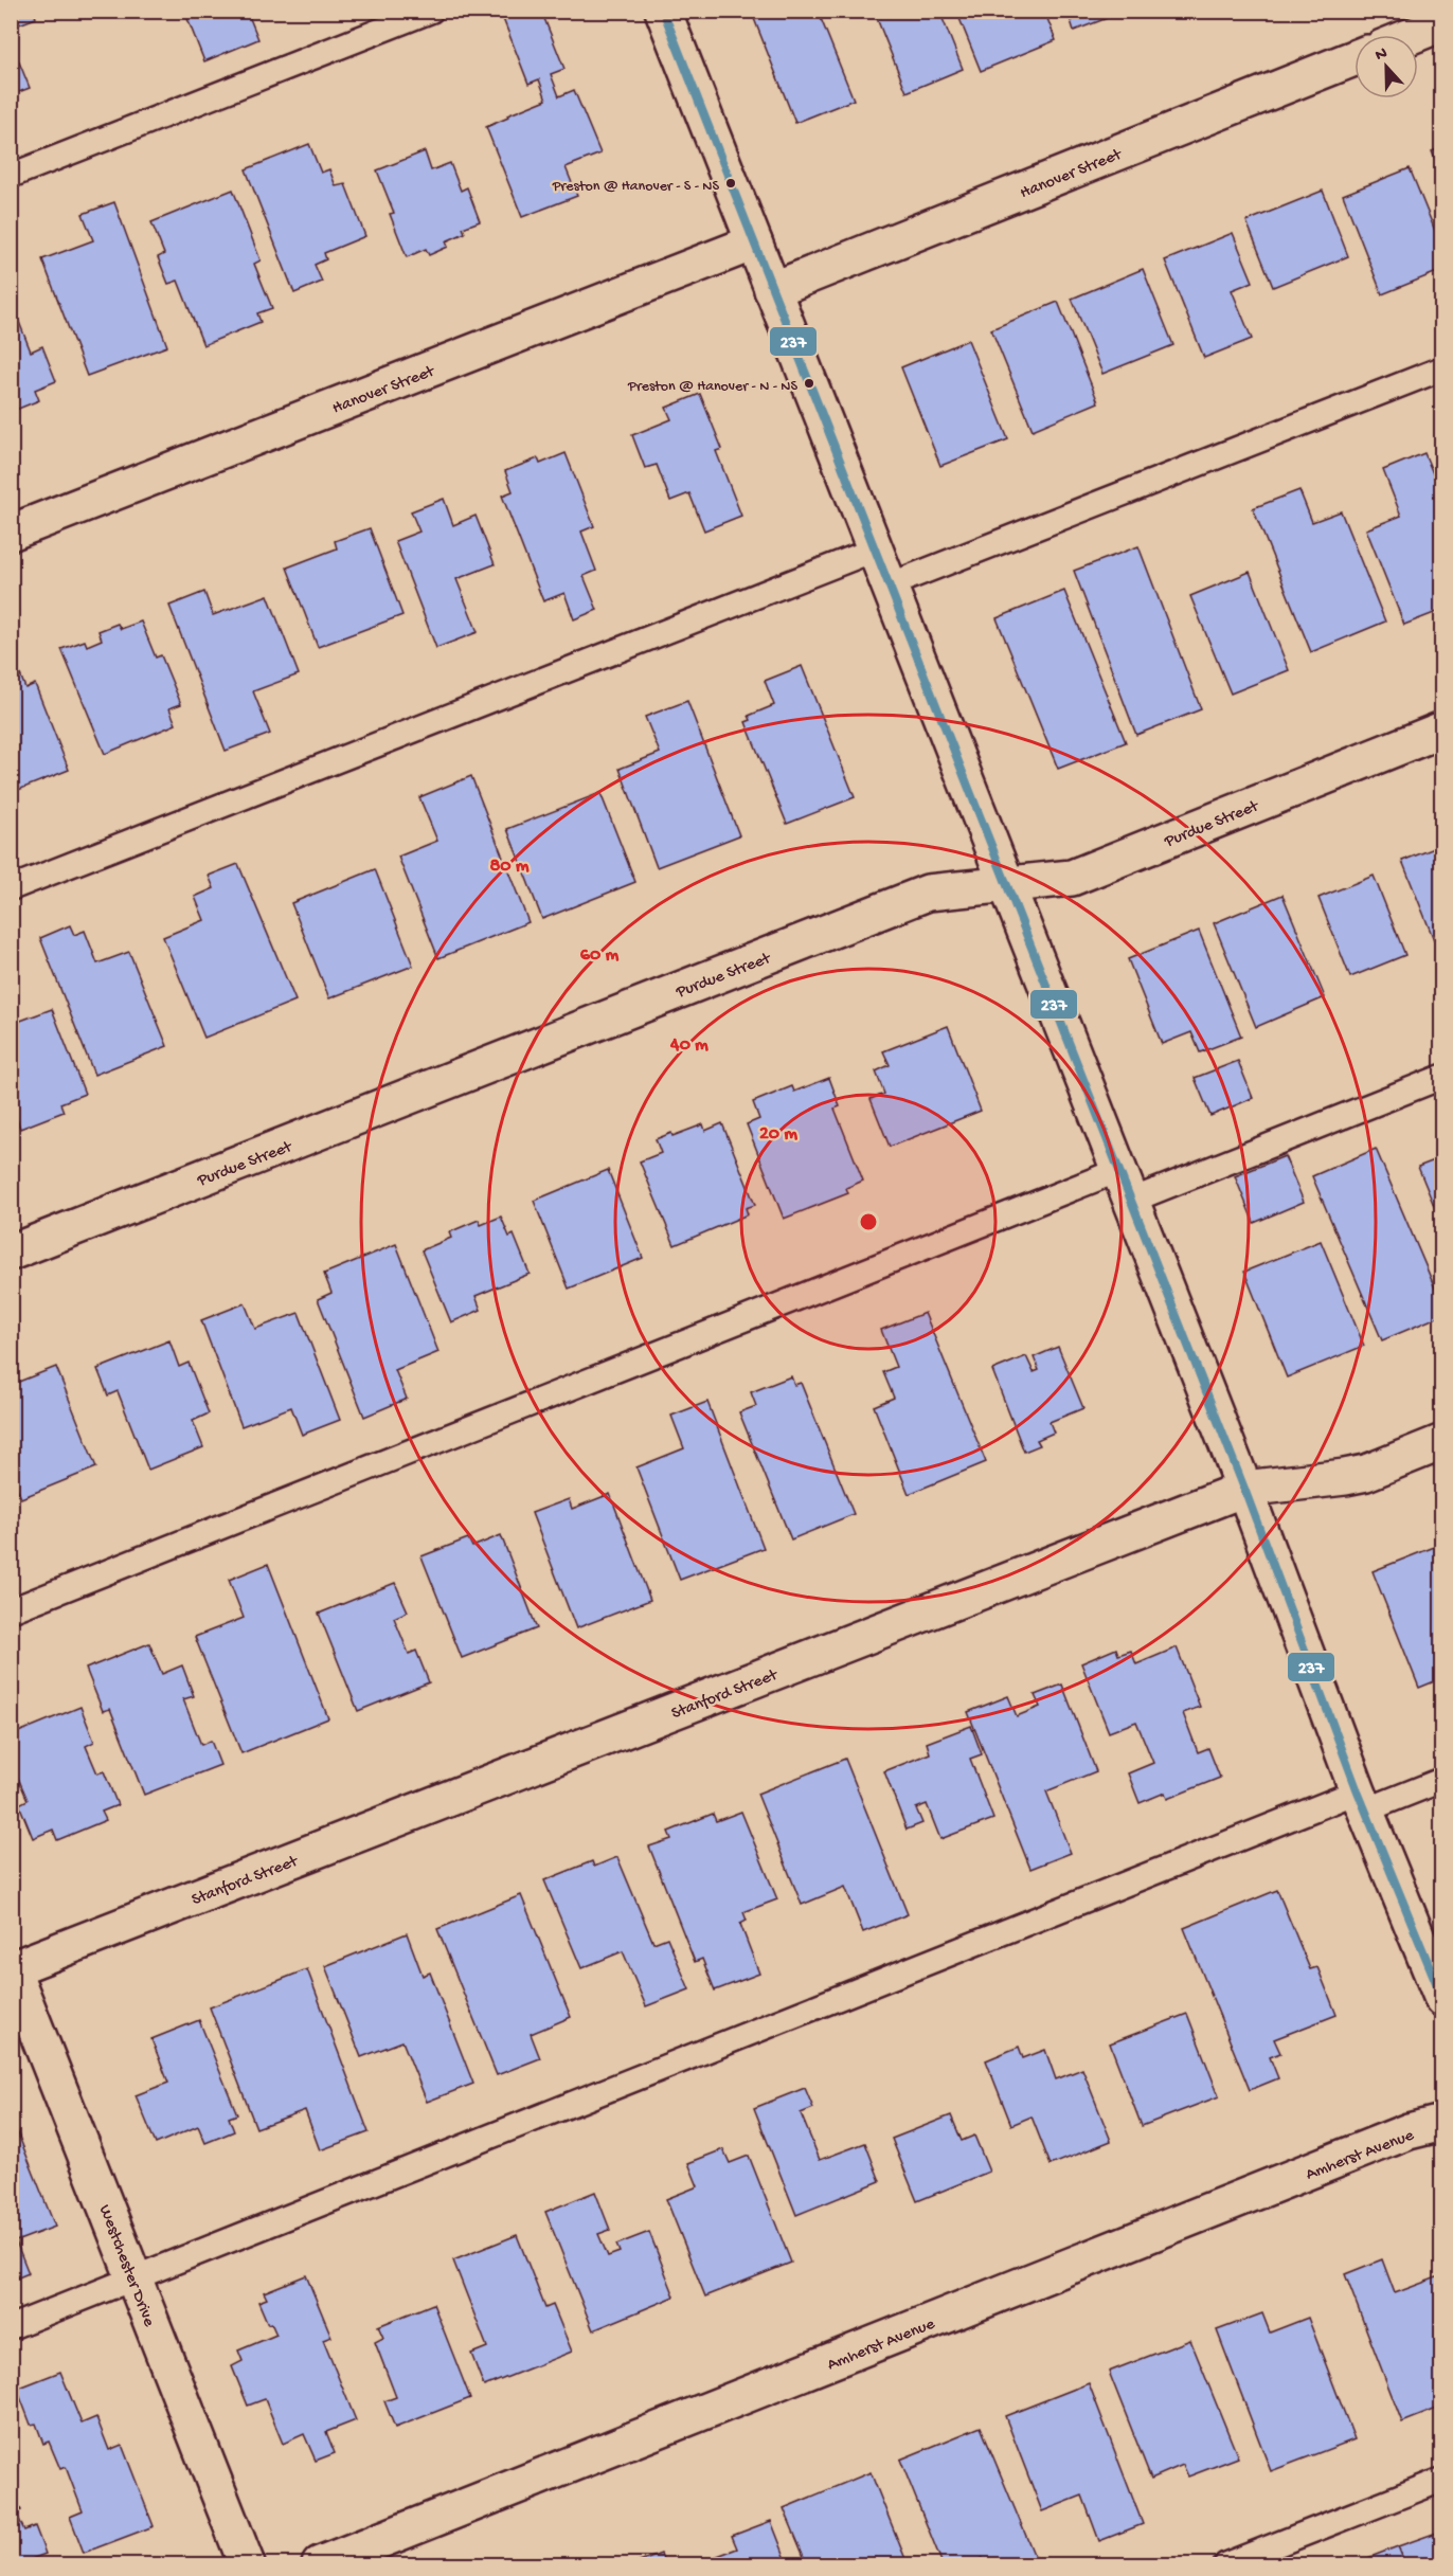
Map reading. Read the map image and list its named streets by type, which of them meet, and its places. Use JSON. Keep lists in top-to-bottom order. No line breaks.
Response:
{"streets":{"street":["Hanover Street","Purdue Street","Stanford Street","Amherst Avenue","Westchester Drive"]},"crossings":[["Stanford Street","Westchester Drive"]],"places":["Preston @ Hanover - S - NS","Preston @ Hanover - N - NS"],"lines":["transit line 237"],"north":"top","rings":["80 m","60 m","40 m","20 m"]}
